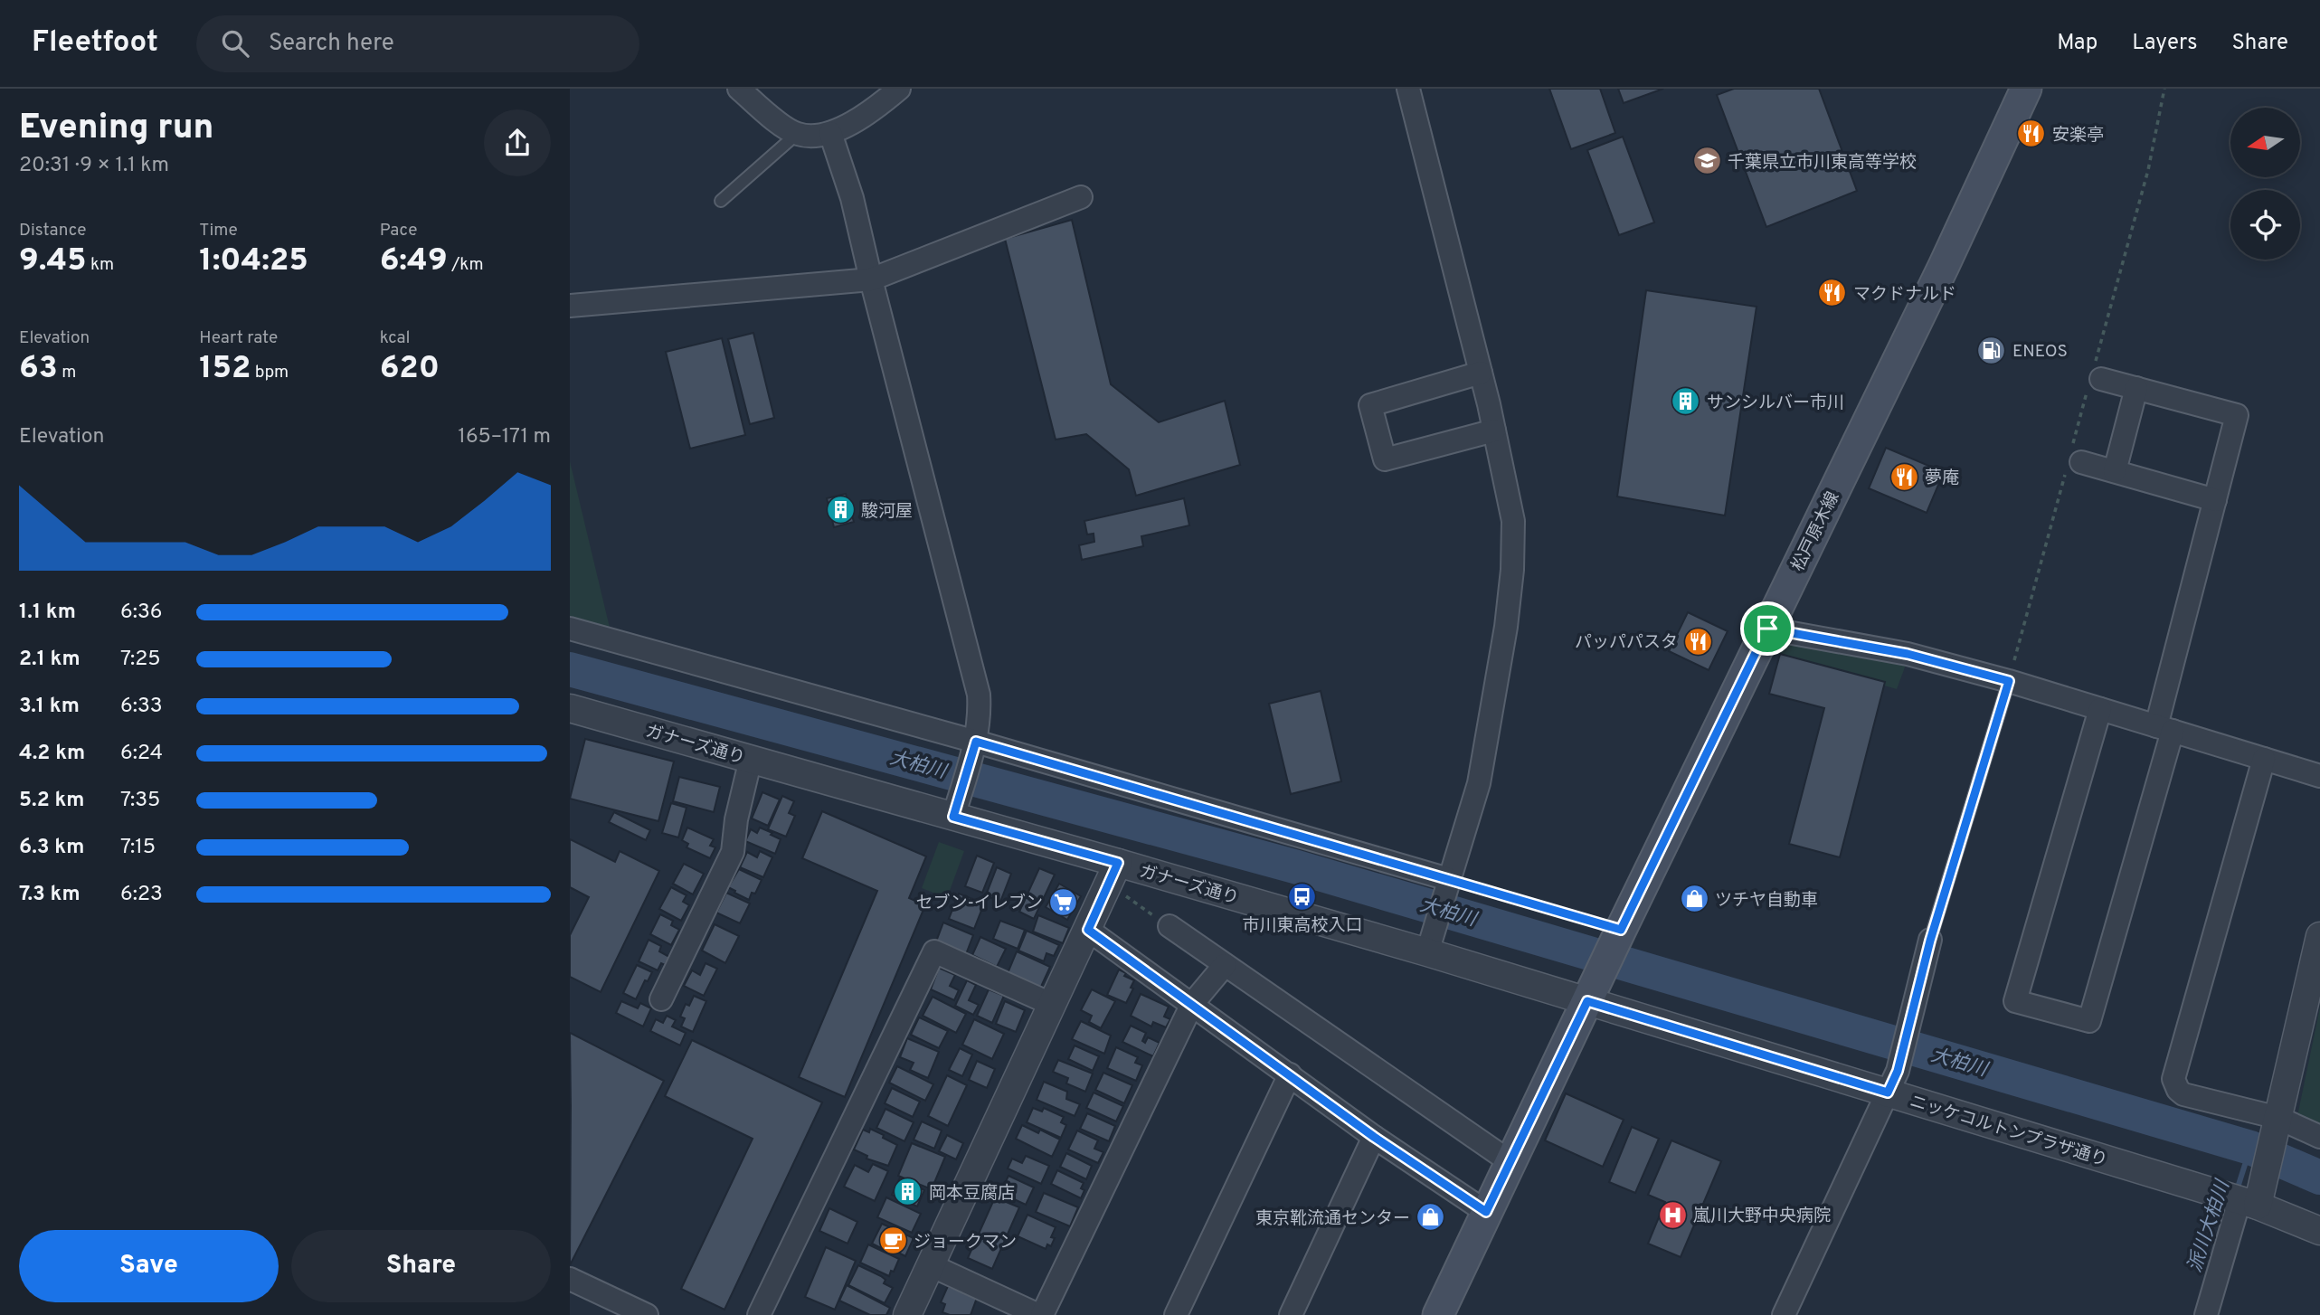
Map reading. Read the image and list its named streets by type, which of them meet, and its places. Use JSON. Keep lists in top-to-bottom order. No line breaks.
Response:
{"streets":{"main road":["松戸原木線"],"street":["ガナーズ通り","ニッケコルトンプラザ通り"]},"crossings":[["松戸原木線","ガナーズ通り"],["松戸原木線","ニッケコルトンプラザ通り"],["ガナーズ通り","ニッケコルトンプラザ通り"]],"water":["大柏川","派川大柏川"],"places":{"restaurant":["安楽亭","マクドナルド","夢庵","パッパパスタ"],"school or university":["千葉県立市川東高等学校"],"fuel station":["ENEOS"],"building":["サンシルバー市川","駿河屋","岡本豆腐店"],"bus stop":["市川東高校入口"],"shop":["ツチヤ自動車","東京靴流通センター"],"supermarket":["セブン-イレブン"],"hospital":["嵐川大野中央病院"],"cafe":["ジョークマン"]},"north":"left","page":{"header":"Fleetfoot","search":"Search here","nav":["Map","Layers","Share"],"heading":["Evening run","20:31 · 9 × 1.1 km"],"stats":[["Distance","9.45 km"],["Time","1:04:25"],["Pace","6:49 /km"],["Elevation","63 m"],["Heart rate","152 bpm"],["kcal","620"]],"chart":["Elevation","165–171 m"],"list":[{"name":"1.1 km","note":"6:36"},{"name":"2.1 km","note":"7:25"},{"name":"3.1 km","note":"6:33"},{"name":"4.2 km","note":"6:24"},{"name":"5.2 km","note":"7:35"},{"name":"6.3 km","note":"7:15"},{"name":"7.3 km","note":"6:23"}],"buttons":["Save","Share"]}}
